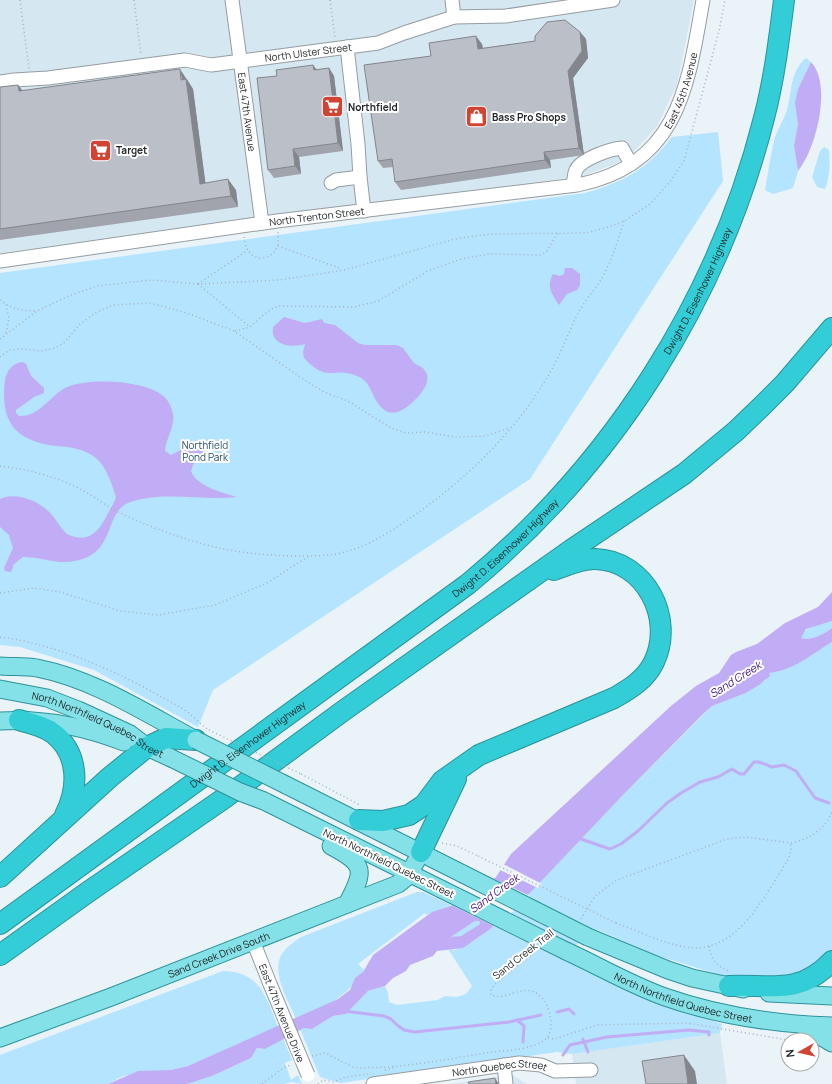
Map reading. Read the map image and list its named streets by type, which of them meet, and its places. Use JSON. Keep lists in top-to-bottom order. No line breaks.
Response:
{"streets":{"highway":["Dwight D. Eisenhower Highway"],"main road":["North Northfield Quebec Street","Sand Creek Drive South"],"street":["North Ulster Street","East 45th Avenue","East 47th Avenue","North Trenton Street","East 47th Avenue Drive","North Quebec Street"],"path":["Sand Creek Trail"]},"crossings":[["North Ulster Street","East 47th Avenue"],["East 45th Avenue","North Trenton Street"],["East 47th Avenue","North Trenton Street"],["North Northfield Quebec Street","Sand Creek Drive South"],["Sand Creek Drive South","East 47th Avenue Drive"]],"water":["Sand Creek"],"parks":["Northfield Pond Park"],"places":{"supermarket":["Northfield","Target"],"shop":["Bass Pro Shops"]},"north":"left"}
